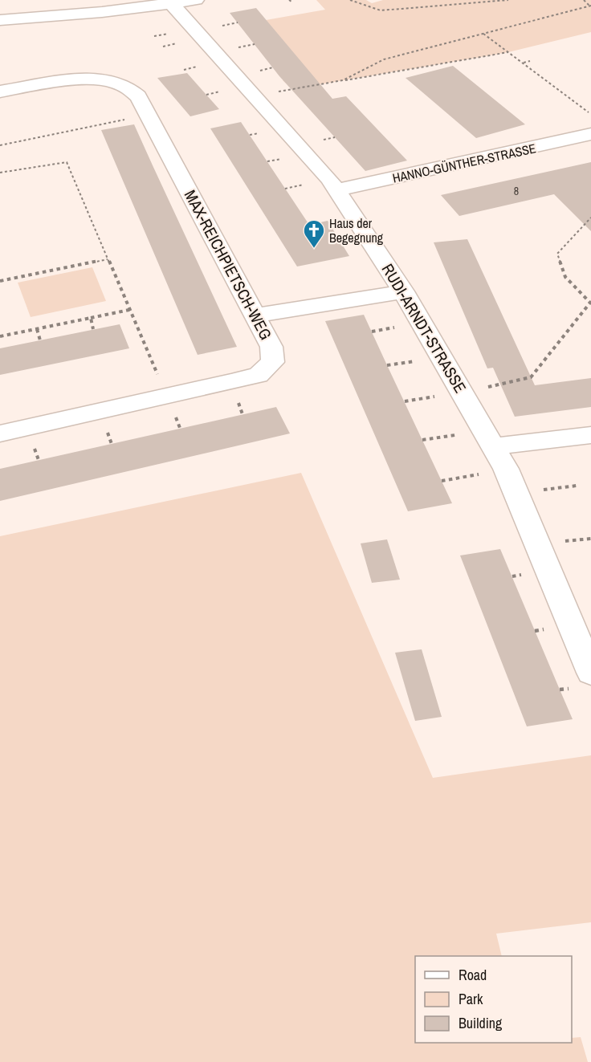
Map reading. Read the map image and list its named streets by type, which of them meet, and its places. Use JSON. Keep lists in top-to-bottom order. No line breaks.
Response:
{"streets":{"street":["HANNO-GÜNTHER-STRASSE","MAX-REICHPIETSCH-WEG","RUDI-ARNDT-STRASSE"]},"crossings":[["HANNO-GÜNTHER-STRASSE","RUDI-ARNDT-STRASSE"]],"places":{"church":["Haus der Begegnung"]},"house_numbers":["8"],"legend":["Road","Park","Building"]}
